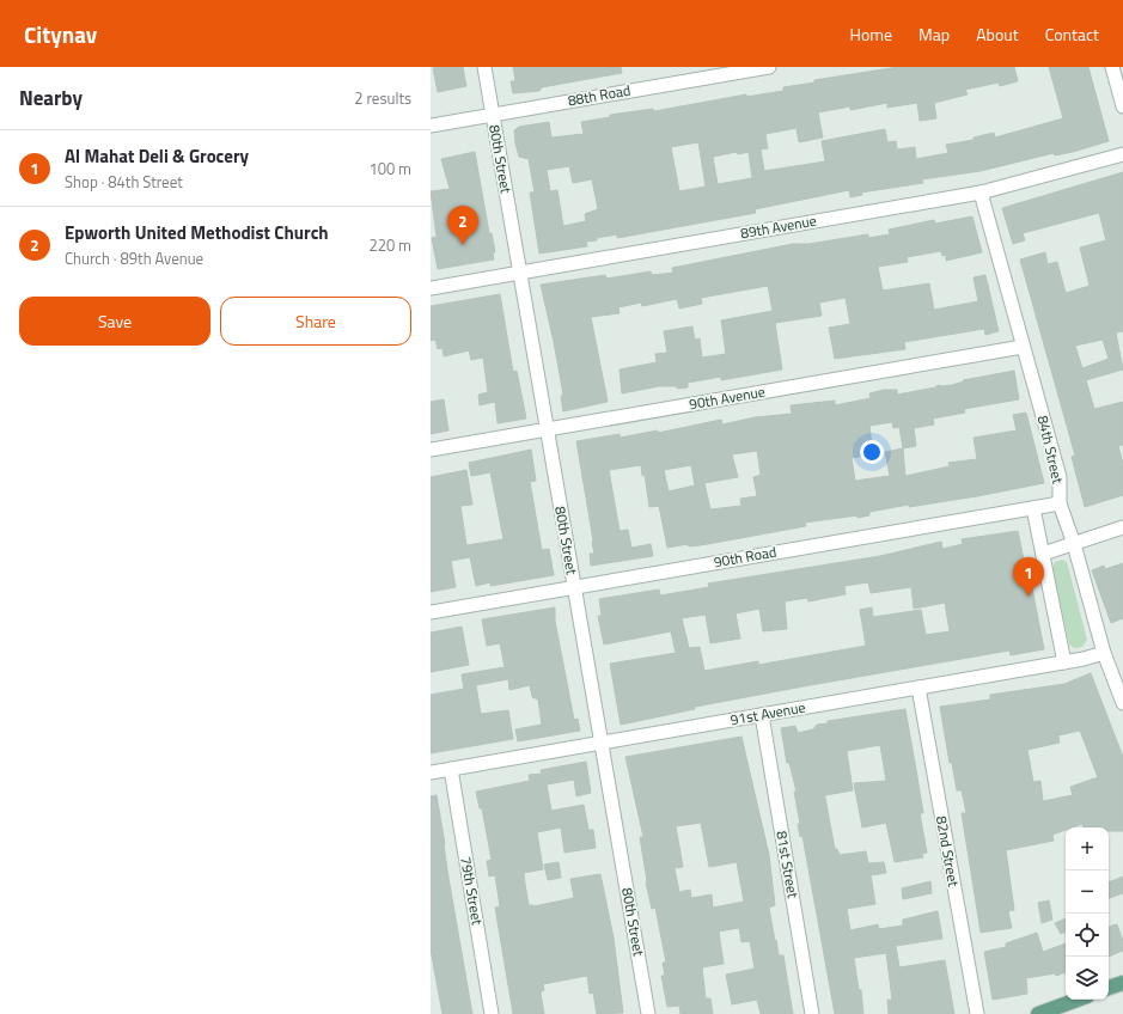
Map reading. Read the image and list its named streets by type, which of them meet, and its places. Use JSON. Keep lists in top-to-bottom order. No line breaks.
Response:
{"streets":{"street":["88th Road","80th Street","89th Avenue","90th Avenue","84th Street","90th Road","91st Avenue","82nd Street","81st Street","79th Street"]},"crossings":[["88th Road","80th Street"],["80th Street","89th Avenue"],["80th Street","90th Avenue"],["80th Street","90th Road"],["80th Street","91st Avenue"],["89th Avenue","84th Street"],["90th Avenue","84th Street"],["84th Street","90th Road"],["84th Street","91st Avenue"],["91st Avenue","82nd Street"],["91st Avenue","81st Street"],["91st Avenue","79th Street"]],"page":{"header":"Citynav","nav":["Home","Map","About","Contact"],"heading":["Nearby","2 results"],"list":[{"mark":"1","name":"Al Mahat Deli & Grocery","note":"Shop · 84th Street","value":"100 m"},{"mark":"2","name":"Epworth United Methodist Church","note":"Church · 89th Avenue","value":"220 m"}],"pins":["2","1"],"buttons":["Save","Share"],"map_buttons":["+","−"]}}
